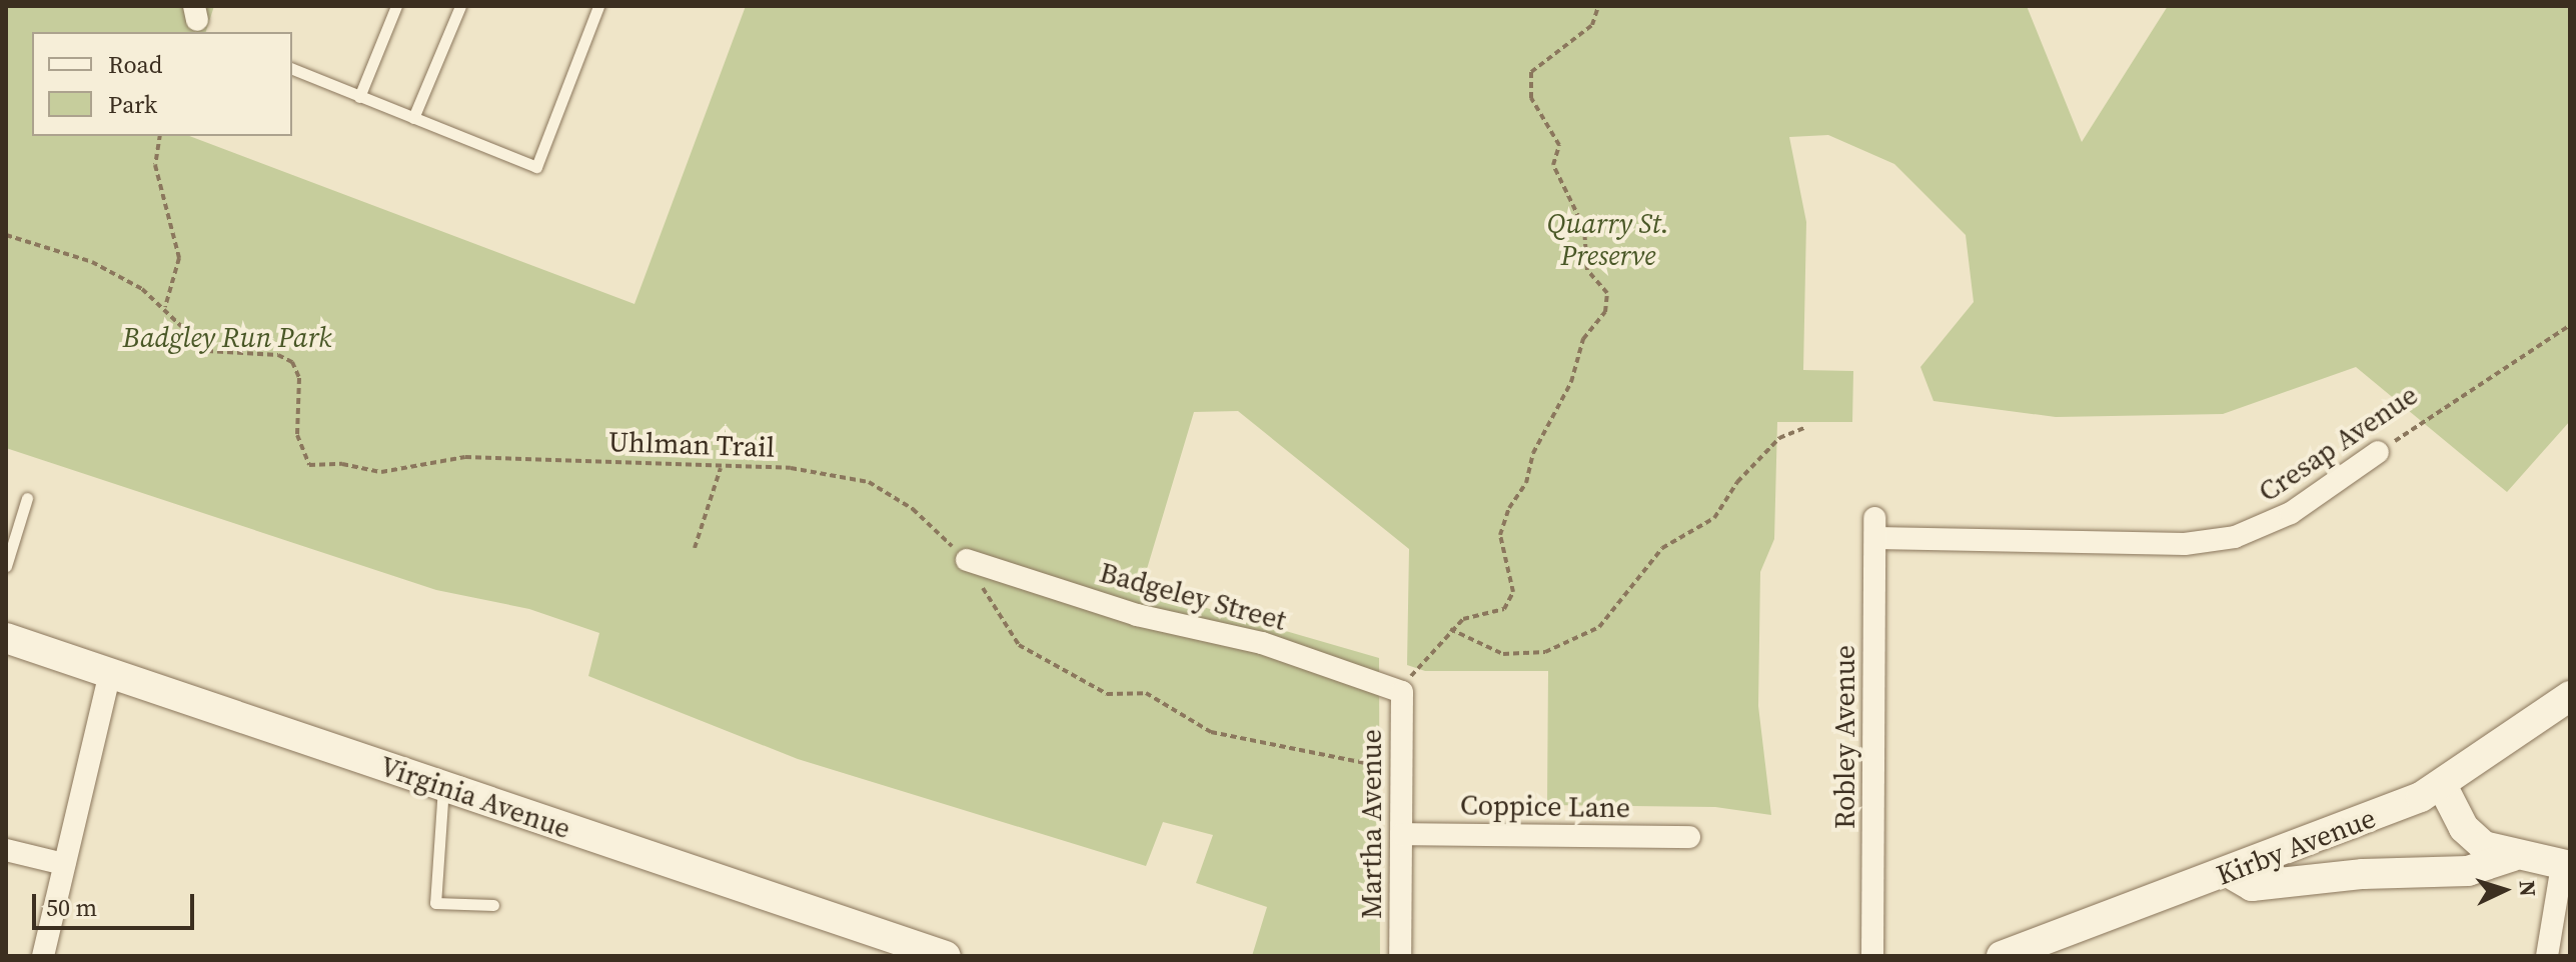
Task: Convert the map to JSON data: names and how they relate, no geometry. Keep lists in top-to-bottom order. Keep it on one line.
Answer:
{"streets":{"street":["Cresap Avenue","Badgeley Street","Robley Avenue","Virginia Avenue","Coppice Lane","Martha Avenue","Kirby Avenue"],"path":["Uhlman Trail"]},"crossings":[["Cresap Avenue","Robley Avenue"],["Uhlman Trail","Badgeley Street"],["Uhlman Trail","Martha Avenue"],["Badgeley Street","Martha Avenue"],["Coppice Lane","Martha Avenue"]],"parks":["Quarry St. Preserve","Badgley Run Park"],"legend":["Road","Park"],"scale_bar":"50 m","north":"right"}
